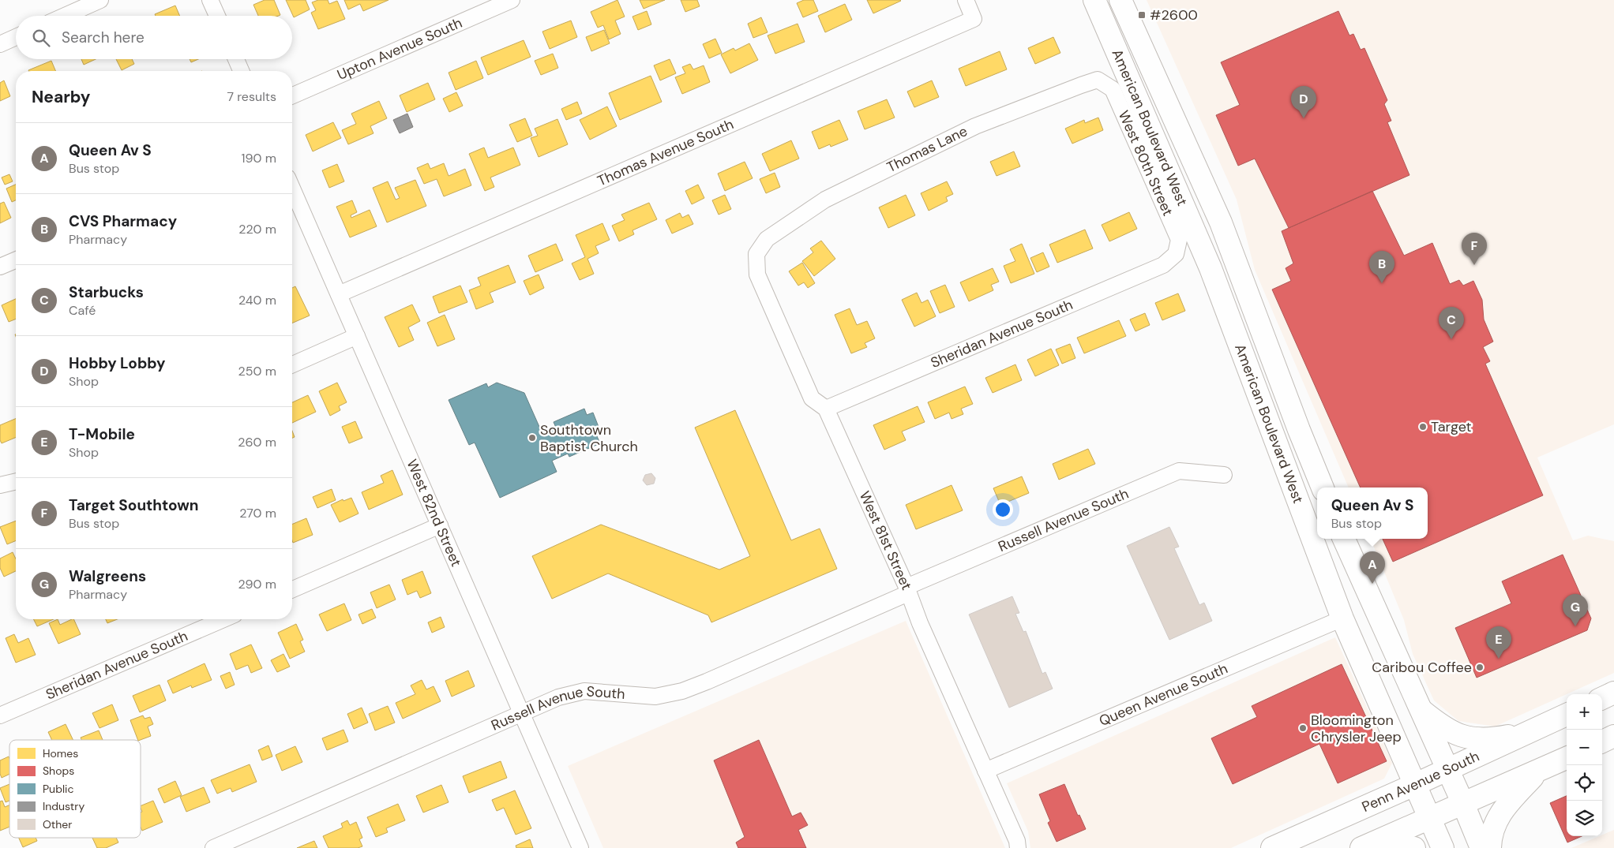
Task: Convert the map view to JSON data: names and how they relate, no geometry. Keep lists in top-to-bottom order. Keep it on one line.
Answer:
{"streets":{"main road":["American Boulevard West","Penn Avenue South"],"street":["Upton Avenue South","Thomas Lane","Thomas Avenue South","West 80th Street","Sheridan Avenue South","West 82nd Street","Russell Avenue South","West 81st Street","Queen Avenue South"]},"crossings":[["American Boulevard West","Queen Avenue South"],["American Boulevard West","Penn Avenue South"],["Thomas Lane","West 80th Street"],["Thomas Lane","West 81st Street"],["Thomas Avenue South","West 82nd Street"],["West 80th Street","Sheridan Avenue South"],["Sheridan Avenue South","West 81st Street"],["West 82nd Street","Russell Avenue South"],["Russell Avenue South","West 81st Street"],["West 81st Street","Queen Avenue South"]],"places":{"transit":["#2600"],"other":["Target","Southtown Baptist Church","Caribou Coffee","Bloomington Chrysler Jeep"]},"legend":["Homes","Shops","Public","Industry","Other"],"page":{"search":"Search here","heading":["Nearby","7 results"],"pins":["D","F","B","C","A","G","E"],"list":[{"mark":"A","name":"Queen Av S","note":"Bus stop","value":"190 m"},{"mark":"B","name":"CVS Pharmacy","note":"Pharmacy","value":"220 m"},{"mark":"C","name":"Starbucks","note":"Café","value":"240 m"},{"mark":"D","name":"Hobby Lobby","note":"Shop","value":"250 m"},{"mark":"E","name":"T-Mobile","note":"Shop","value":"260 m"},{"mark":"F","name":"Target Southtown","note":"Bus stop","value":"270 m"},{"mark":"G","name":"Walgreens","note":"Pharmacy","value":"290 m"}],"popup":["Queen Av S","Bus stop"],"map_buttons":["+","−"]}}
